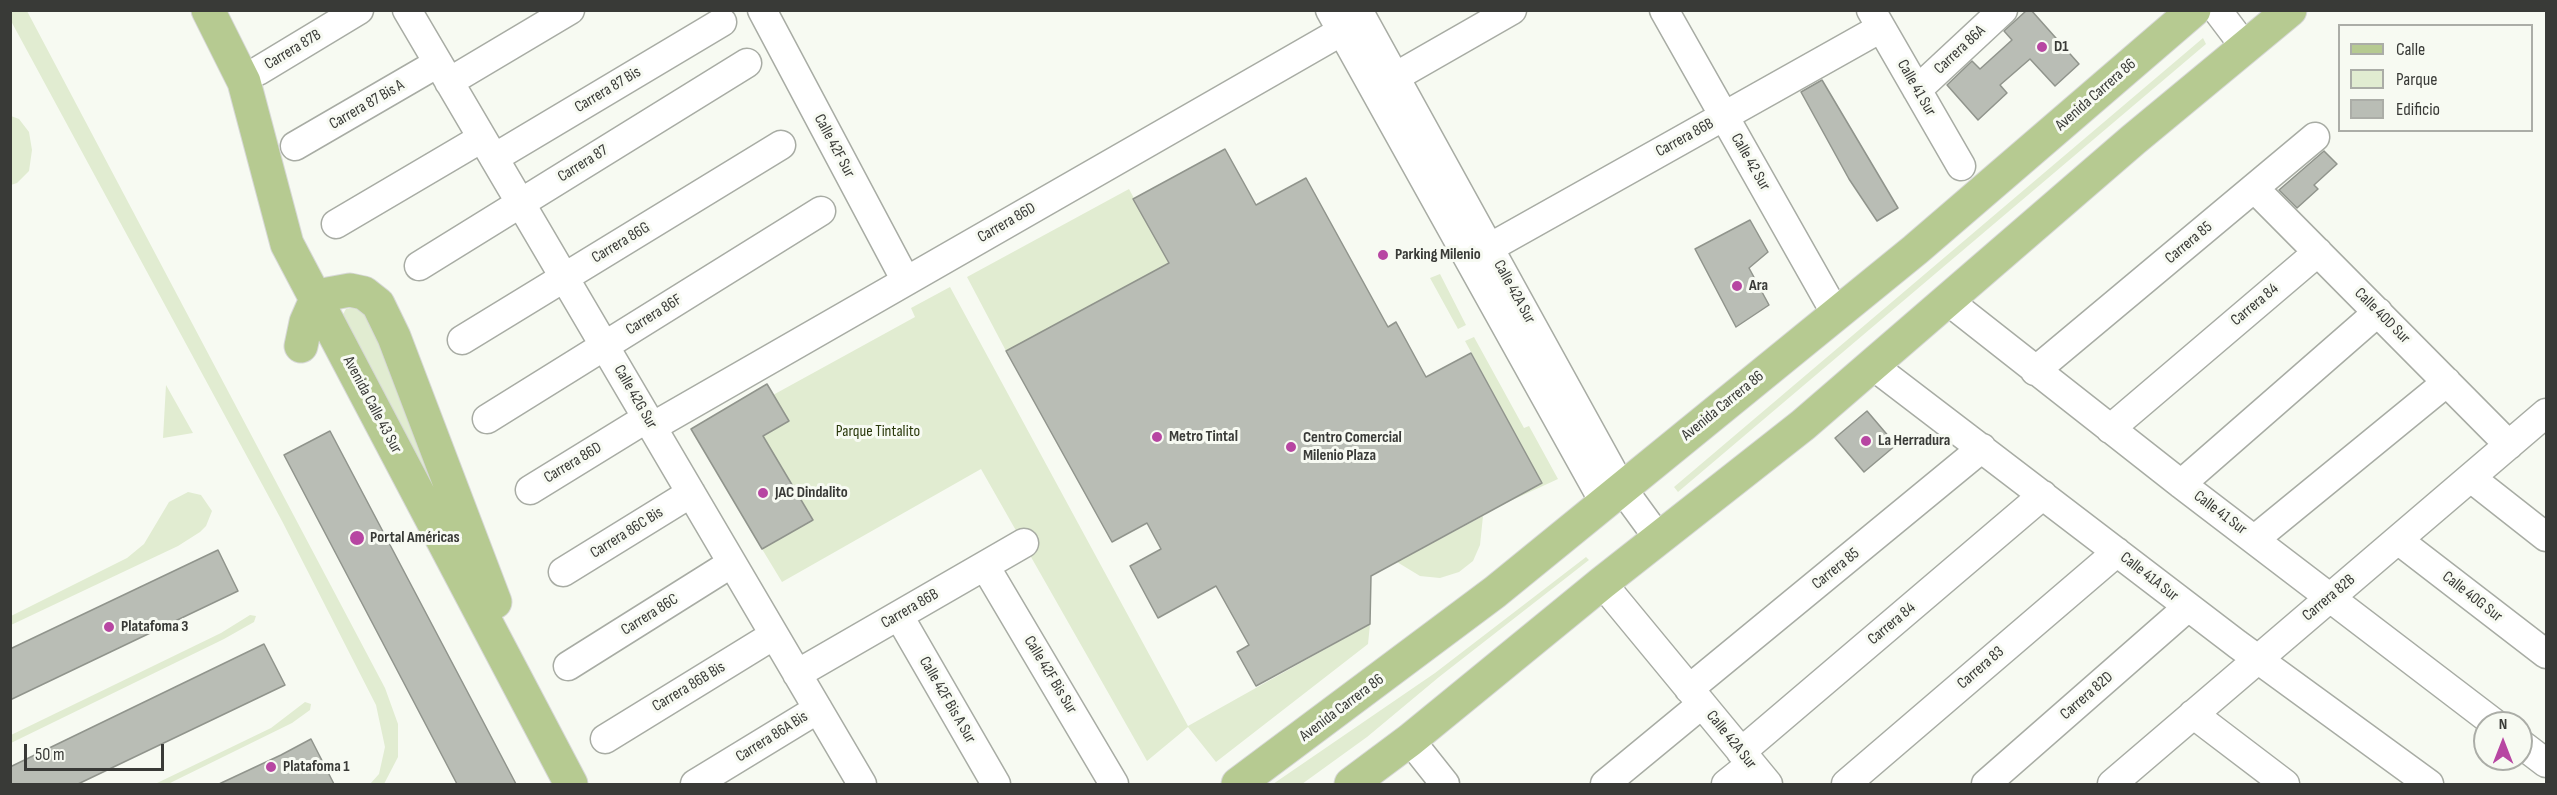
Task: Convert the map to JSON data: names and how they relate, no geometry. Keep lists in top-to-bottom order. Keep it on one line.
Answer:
{"streets":{"main road":["Avenida Carrera 86","Avenida Calle 43 Sur"],"street":["Carrera 87B","Carrera 86A","Calle 41 Sur","Carrera 87 Bis","Carrera 87 Bis A","Carrera 86B","Calle 42F Sur","Calle 42 Sur","Carrera 87","Carrera 86D","Carrera 86G","Carrera 85","Calle 42A Sur","Carrera 84","Carrera 86F","Calle 40D Sur","Calle 42G Sur","Carrera 86C Bis","Calle 41A Sur","Calle 40G Sur","Carrera 82B","Carrera 86C","Carrera 83","Calle 42F Bis Sur","Carrera 86B Bis","Carrera 82D","Calle 42F Bis A Sur","Carrera 86A Bis"]},"crossings":[["Carrera 86A","Calle 41 Sur"],["Calle 41 Sur","Carrera 86B"],["Calle 41 Sur","Carrera 85"],["Calle 41 Sur","Carrera 84"],["Calle 41 Sur","Carrera 82B"],["Carrera 87 Bis","Calle 42G Sur"],["Avenida Carrera 86","Calle 42 Sur"],["Avenida Carrera 86","Calle 42A Sur"],["Carrera 87 Bis A","Calle 42G Sur"],["Carrera 86B","Calle 42 Sur"],["Carrera 86B","Calle 42A Sur"],["Carrera 86B","Calle 42G Sur"],["Carrera 86B","Calle 42F Bis Sur"],["Carrera 86B","Calle 42F Bis A Sur"],["Calle 42F Sur","Carrera 86D"],["Carrera 87","Calle 42G Sur"],["Carrera 86D","Calle 42A Sur"],["Carrera 86D","Calle 42G Sur"],["Carrera 86G","Calle 42G Sur"],["Carrera 85","Calle 42A Sur"],["Carrera 85","Calle 40D Sur"],["Carrera 85","Calle 41A Sur"],["Calle 42A Sur","Carrera 84"],["Carrera 84","Calle 40D Sur"],["Carrera 84","Calle 41A Sur"],["Carrera 86F","Calle 42G Sur"],["Calle 40D Sur","Carrera 82B"],["Calle 42G Sur","Carrera 86C Bis"],["Calle 42G Sur","Carrera 86C"],["Calle 42G Sur","Carrera 86B Bis"],["Calle 42G Sur","Carrera 86A Bis"],["Calle 41A Sur","Carrera 82B"],["Calle 41A Sur","Carrera 83"],["Calle 41A Sur","Carrera 82D"],["Calle 40G Sur","Carrera 82B"]],"parks":["Parque Tintalito"],"places":["D1","Parking Milenio","Ara","Metro Tintal","La Herradura","Centro Comercial Milenio Plaza","JAC Dindalito","Portal Américas","Platafoma 3","Platafoma 1"],"legend":["Calle","Parque","Edificio"],"scale_bar":"50 m","north":"top"}
